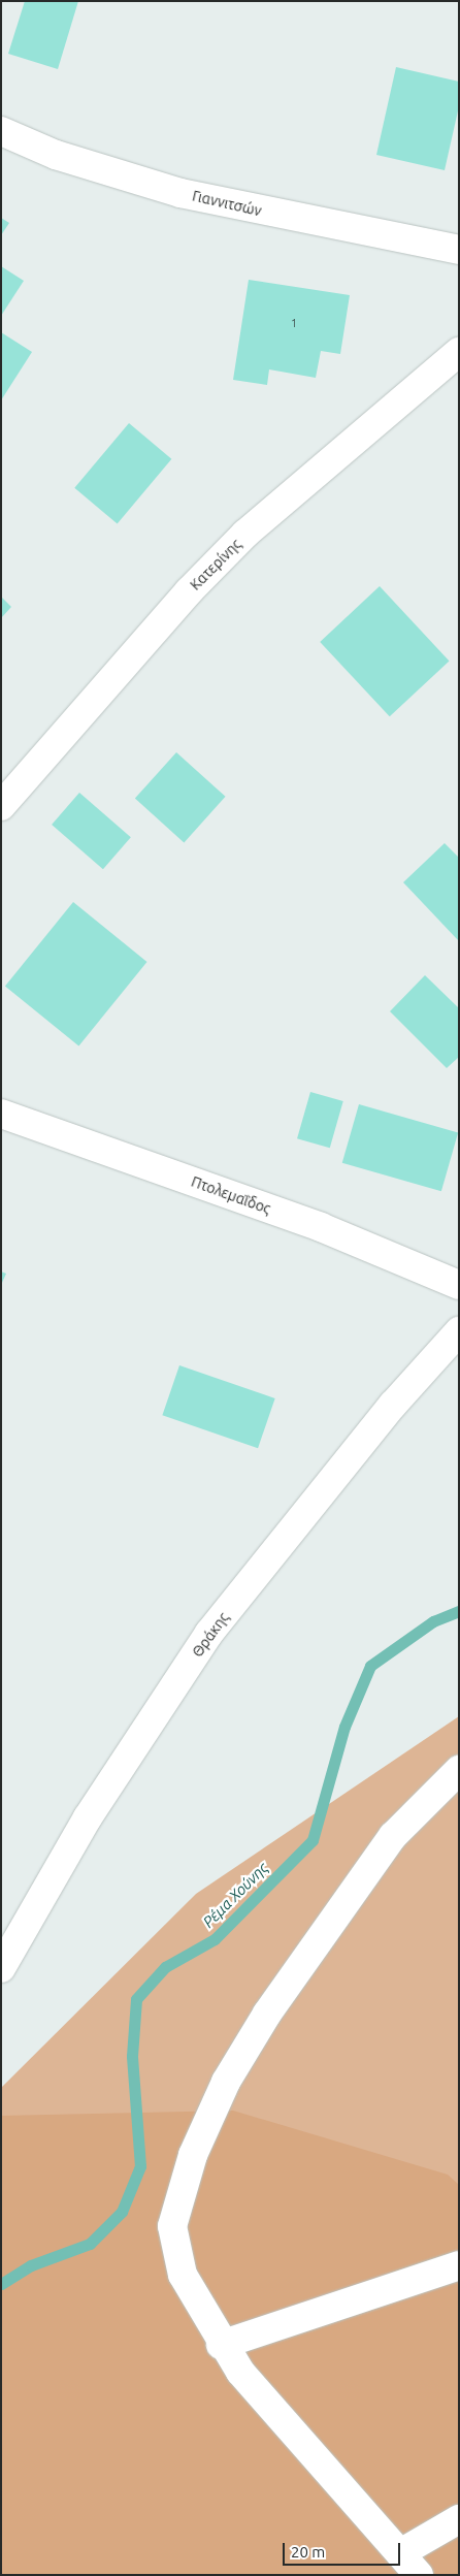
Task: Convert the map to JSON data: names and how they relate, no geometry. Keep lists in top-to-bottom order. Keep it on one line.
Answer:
{"streets":{"street":["Γιαννιτσών","Κατερίνης","Πτολεμαΐδος","Θράκης"]},"water":["Ρέμα Χούνης"],"house_numbers":["1"],"scale_bar":"20 m"}
